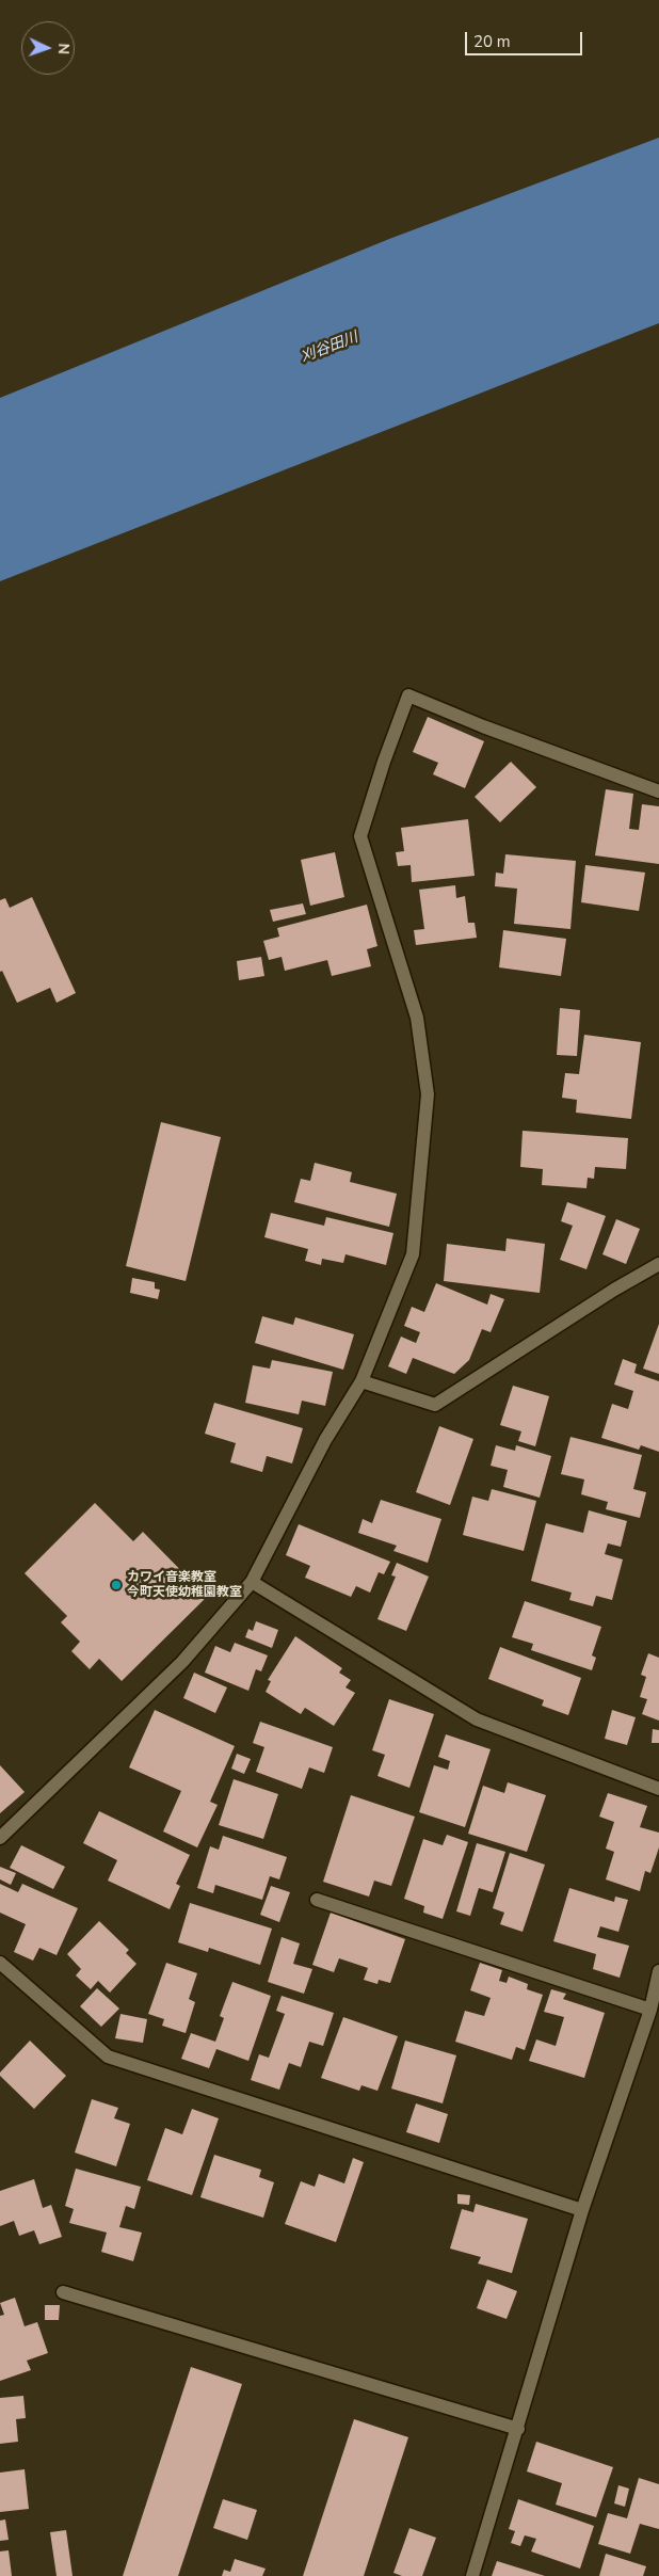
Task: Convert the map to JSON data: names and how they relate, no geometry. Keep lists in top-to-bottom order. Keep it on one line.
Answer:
{"water":["刈谷田川"],"places":["カワイ音楽教室 今町天使幼稚園教室"],"scale_bar":"20 m","north":"right"}
